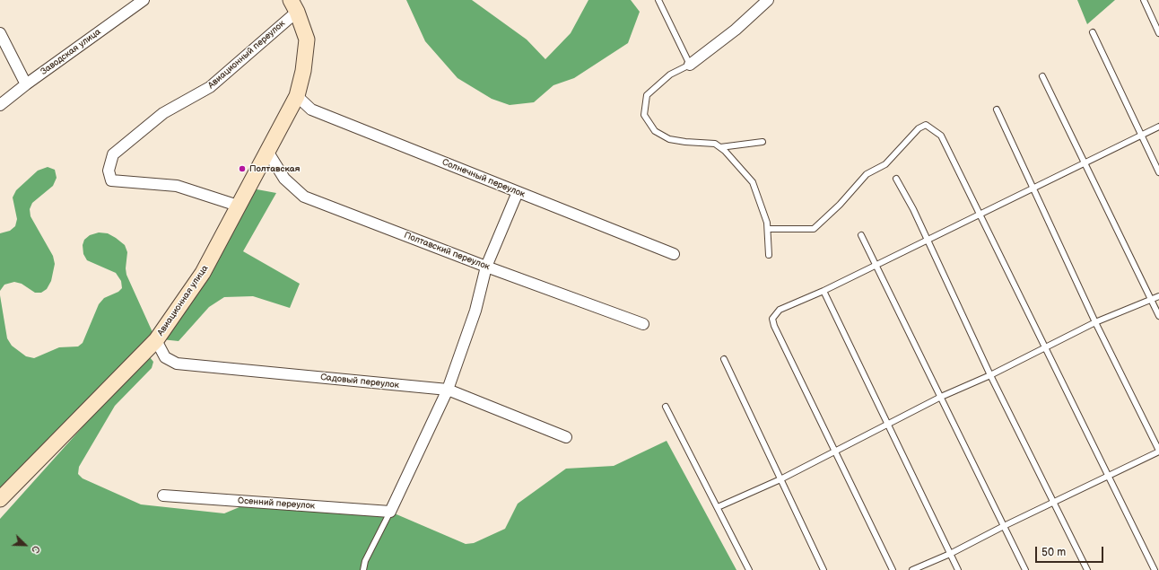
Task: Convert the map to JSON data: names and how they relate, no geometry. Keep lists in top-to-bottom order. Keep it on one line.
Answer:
{"streets":{"street":["Заводская улица","Авиационный переулок","Солнечный переулок","Полтавский переулок","Авиационная улица","Садовый переулок","Осенний переулок"]},"crossings":[["Авиационный переулок","Авиационная улица"],["Солнечный переулок","Авиационная улица"],["Полтавский переулок","Авиационная улица"],["Авиационная улица","Садовый переулок"]],"places":["Полтавская"],"scale_bar":"50 m","north":"bottom right"}
